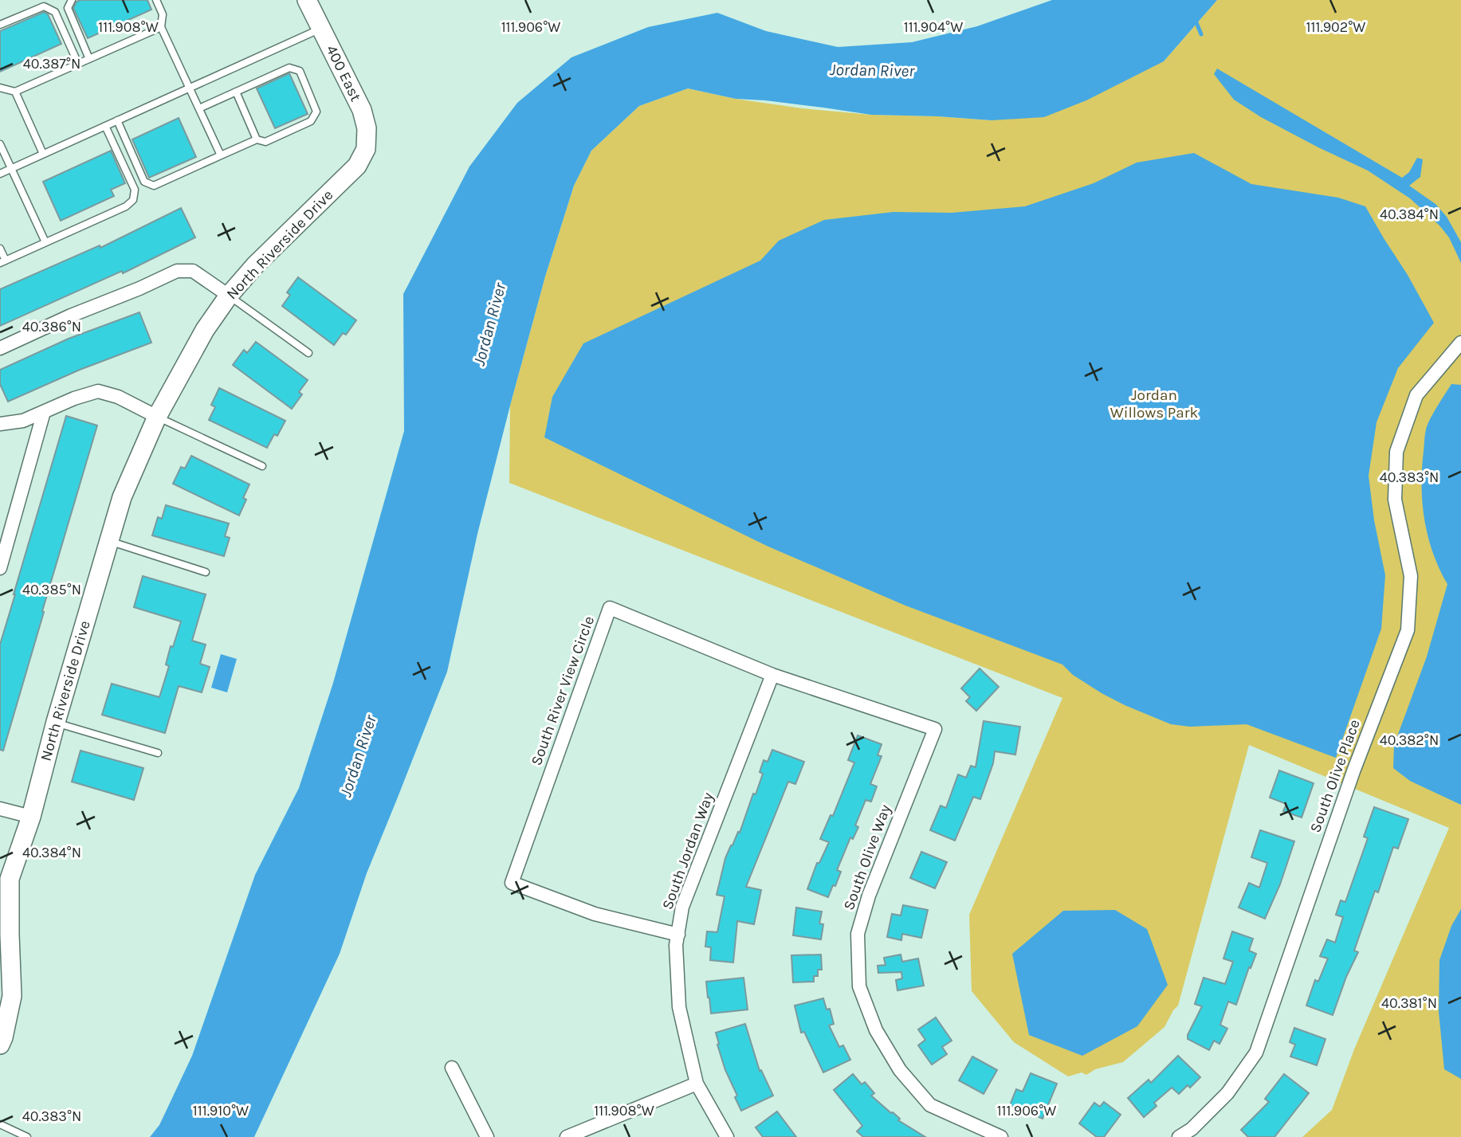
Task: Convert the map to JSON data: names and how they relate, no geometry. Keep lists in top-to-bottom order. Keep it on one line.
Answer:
{"streets":{"street":["400 East","North Riverside Drive","South River View Circle","South Olive Place","South Jordan Way","South Olive Way"]},"crossings":[["400 East","North Riverside Drive"],["South River View Circle","South Jordan Way"],["South River View Circle","South Olive Way"]],"water":["Jordan River"],"parks":["Jordan Willows Park"],"coordinates":["111.902°W","111.908°W","111.906°W","111.904°W","40.387°N","40.384°N","40.386°N","40.383°N","40.385°N","40.382°N","40.381°N","111.910°W"]}
